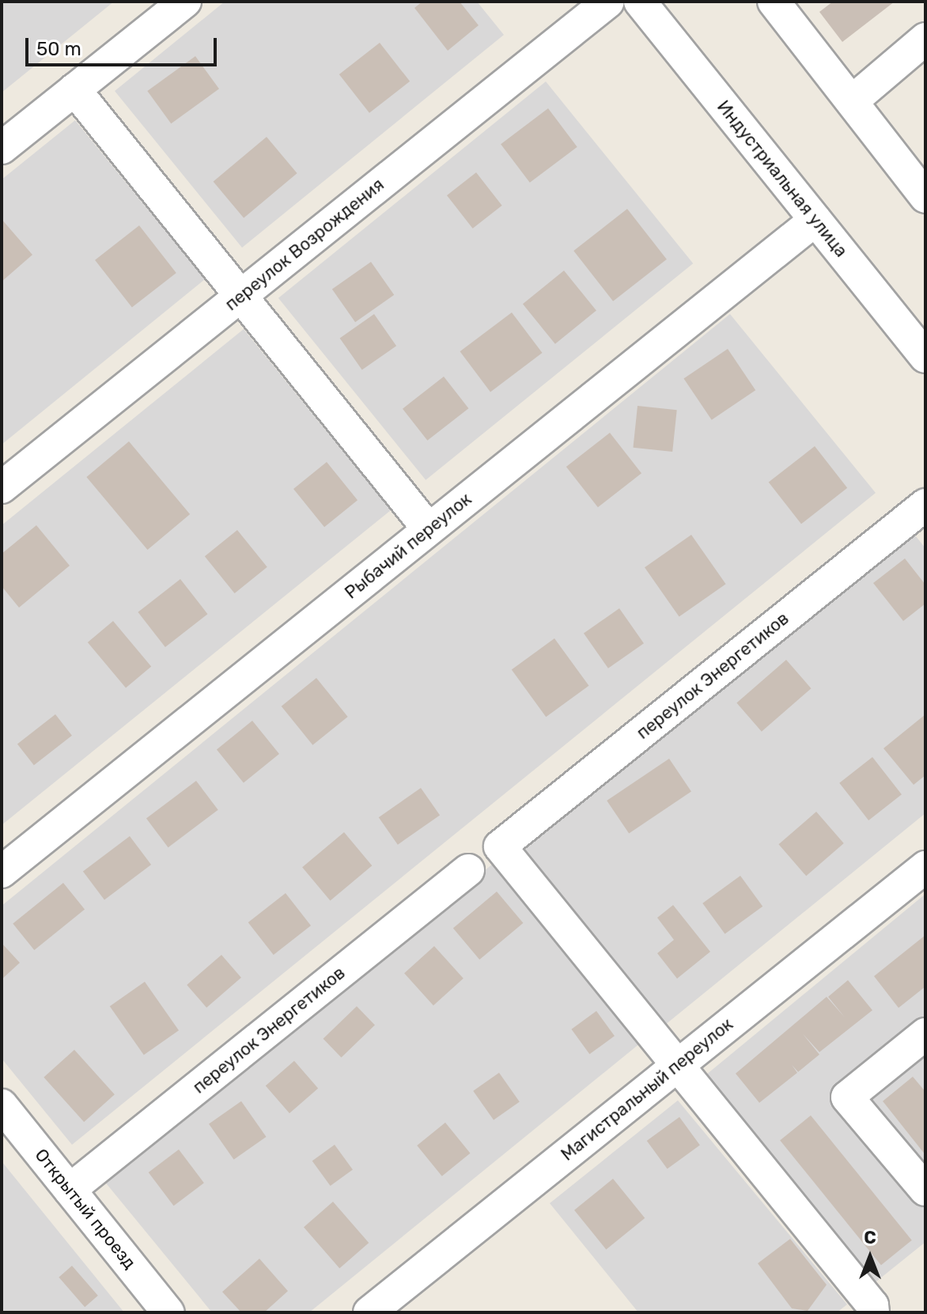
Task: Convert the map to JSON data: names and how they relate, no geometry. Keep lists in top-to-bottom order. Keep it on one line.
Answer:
{"streets":{"street":["Индустриальная улица","переулок Возрождения","Рыбачий переулок","переулок Энергетиков","Магистральный переулок","Открытый проезд"]},"crossings":[["Индустриальная улица","Рыбачий переулок"],["переулок Энергетиков","Магистральный переулок"],["переулок Энергетиков","Открытый проезд"]],"scale_bar":"50 m","north":"top"}
